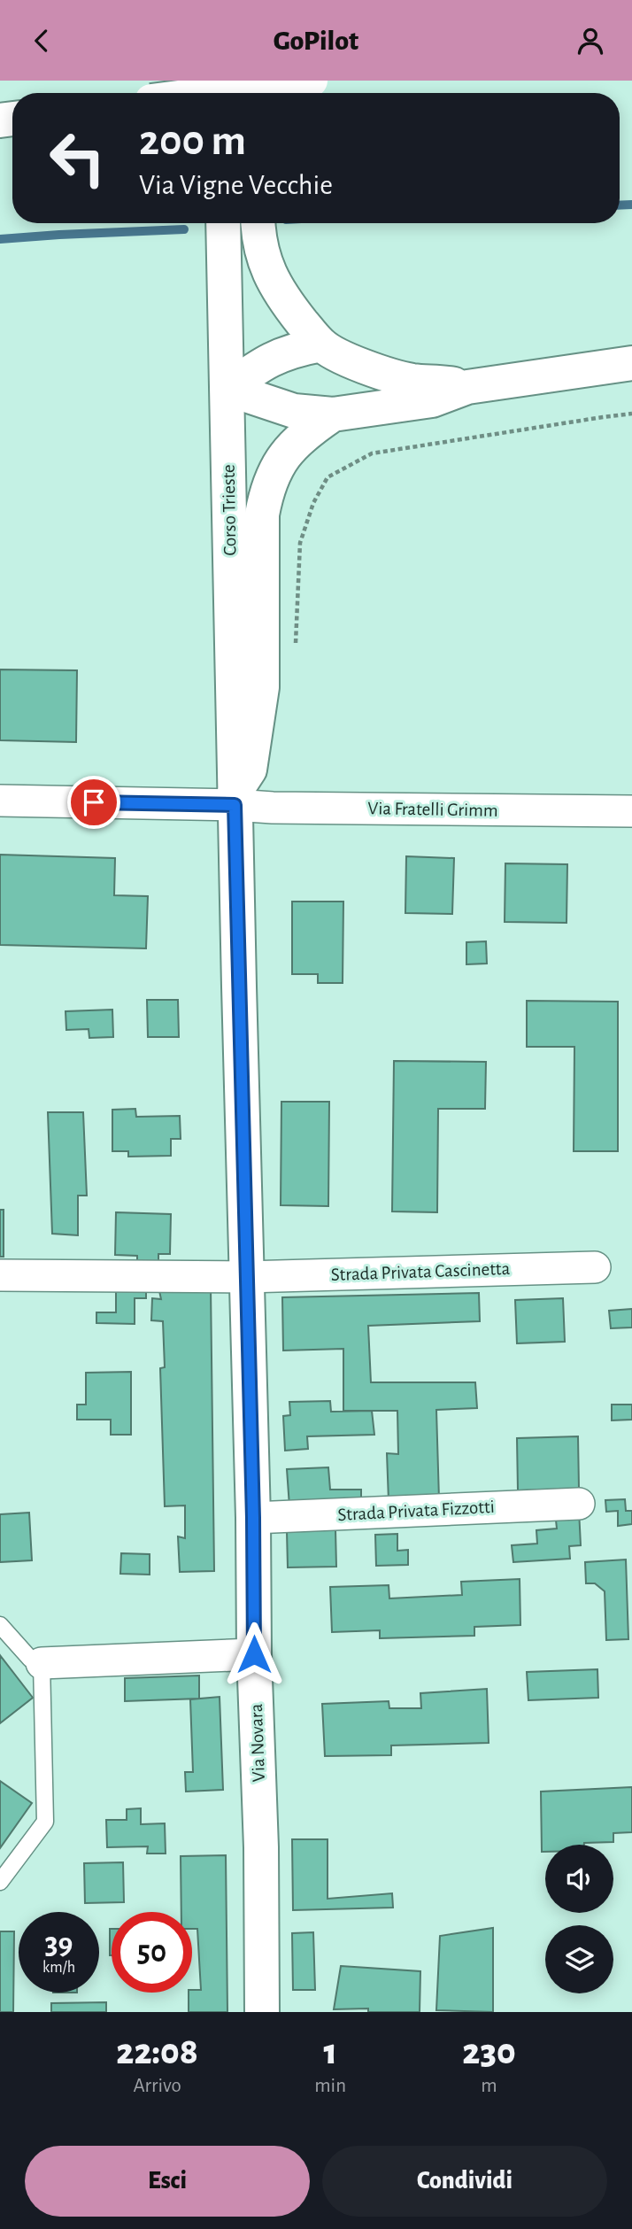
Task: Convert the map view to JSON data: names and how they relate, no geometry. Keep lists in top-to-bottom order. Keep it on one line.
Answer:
{"streets":{"main road":["Corso Trieste","Via Novara"],"street":["Via Fratelli Grimm","Strada Privata Cascinetta","Strada Privata Fizzotti"]},"crossings":[["Corso Trieste","Via Fratelli Grimm"],["Corso Trieste","Via Novara"],["Via Fratelli Grimm","Via Novara"],["Strada Privata Cascinetta","Via Novara"],["Strada Privata Fizzotti","Via Novara"]],"page":{"header":"GoPilot","turn":["200 m","Via Vigne Vecchie"],"speed":"39 km/h","limit":"50","eta":["22:08","Arrivo","1","min","230","m"],"buttons":["Esci","Condividi"]}}
